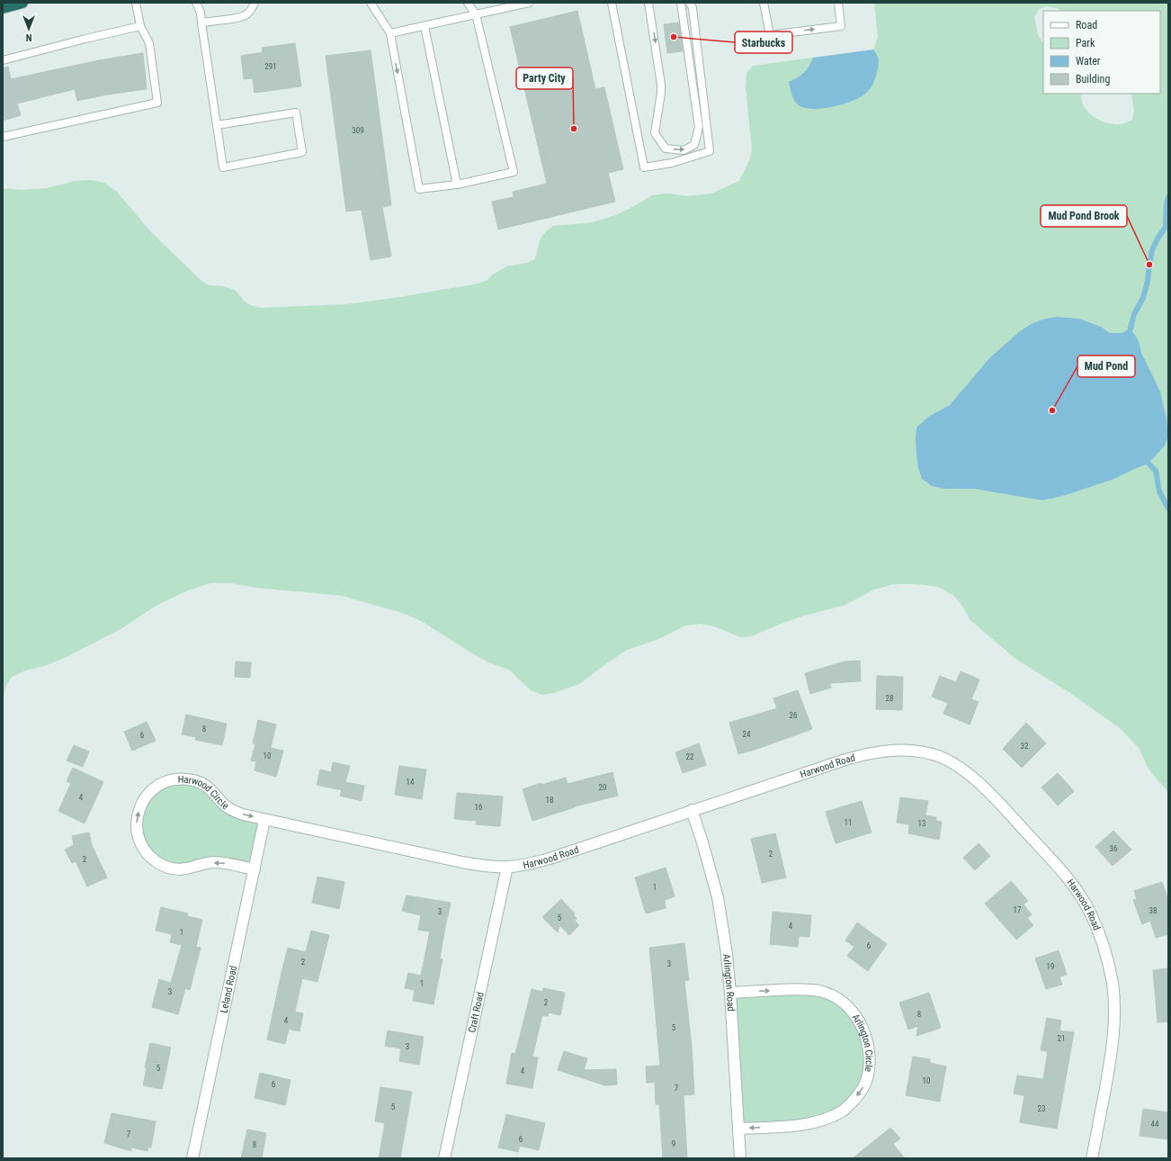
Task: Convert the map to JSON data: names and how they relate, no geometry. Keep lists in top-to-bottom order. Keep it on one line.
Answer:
{"streets":{"street":["Harwood Road","Harwood Circle","Arlington Road","Leland Road","Craft Road","Arlington Circle"]},"crossings":[["Harwood Road","Harwood Circle"],["Harwood Road","Arlington Road"],["Harwood Road","Leland Road"],["Harwood Road","Craft Road"],["Harwood Circle","Leland Road"],["Arlington Road","Arlington Circle"]],"places":["Starbucks","Party City","Mud Pond Brook","Mud Pond"],"house_numbers":["291","309","28","26","8","24","6","32","10","22","14","20","4","18","16","11","13","36","2","2","1","17","38","3","5","4","1","6","2","3","19","1","3","2","8","4","5","21","3","5","4","10","6","7","5","23","44","7","6","9","8"],"legend":["Road","Park","Water","Building"],"north":"bottom"}
